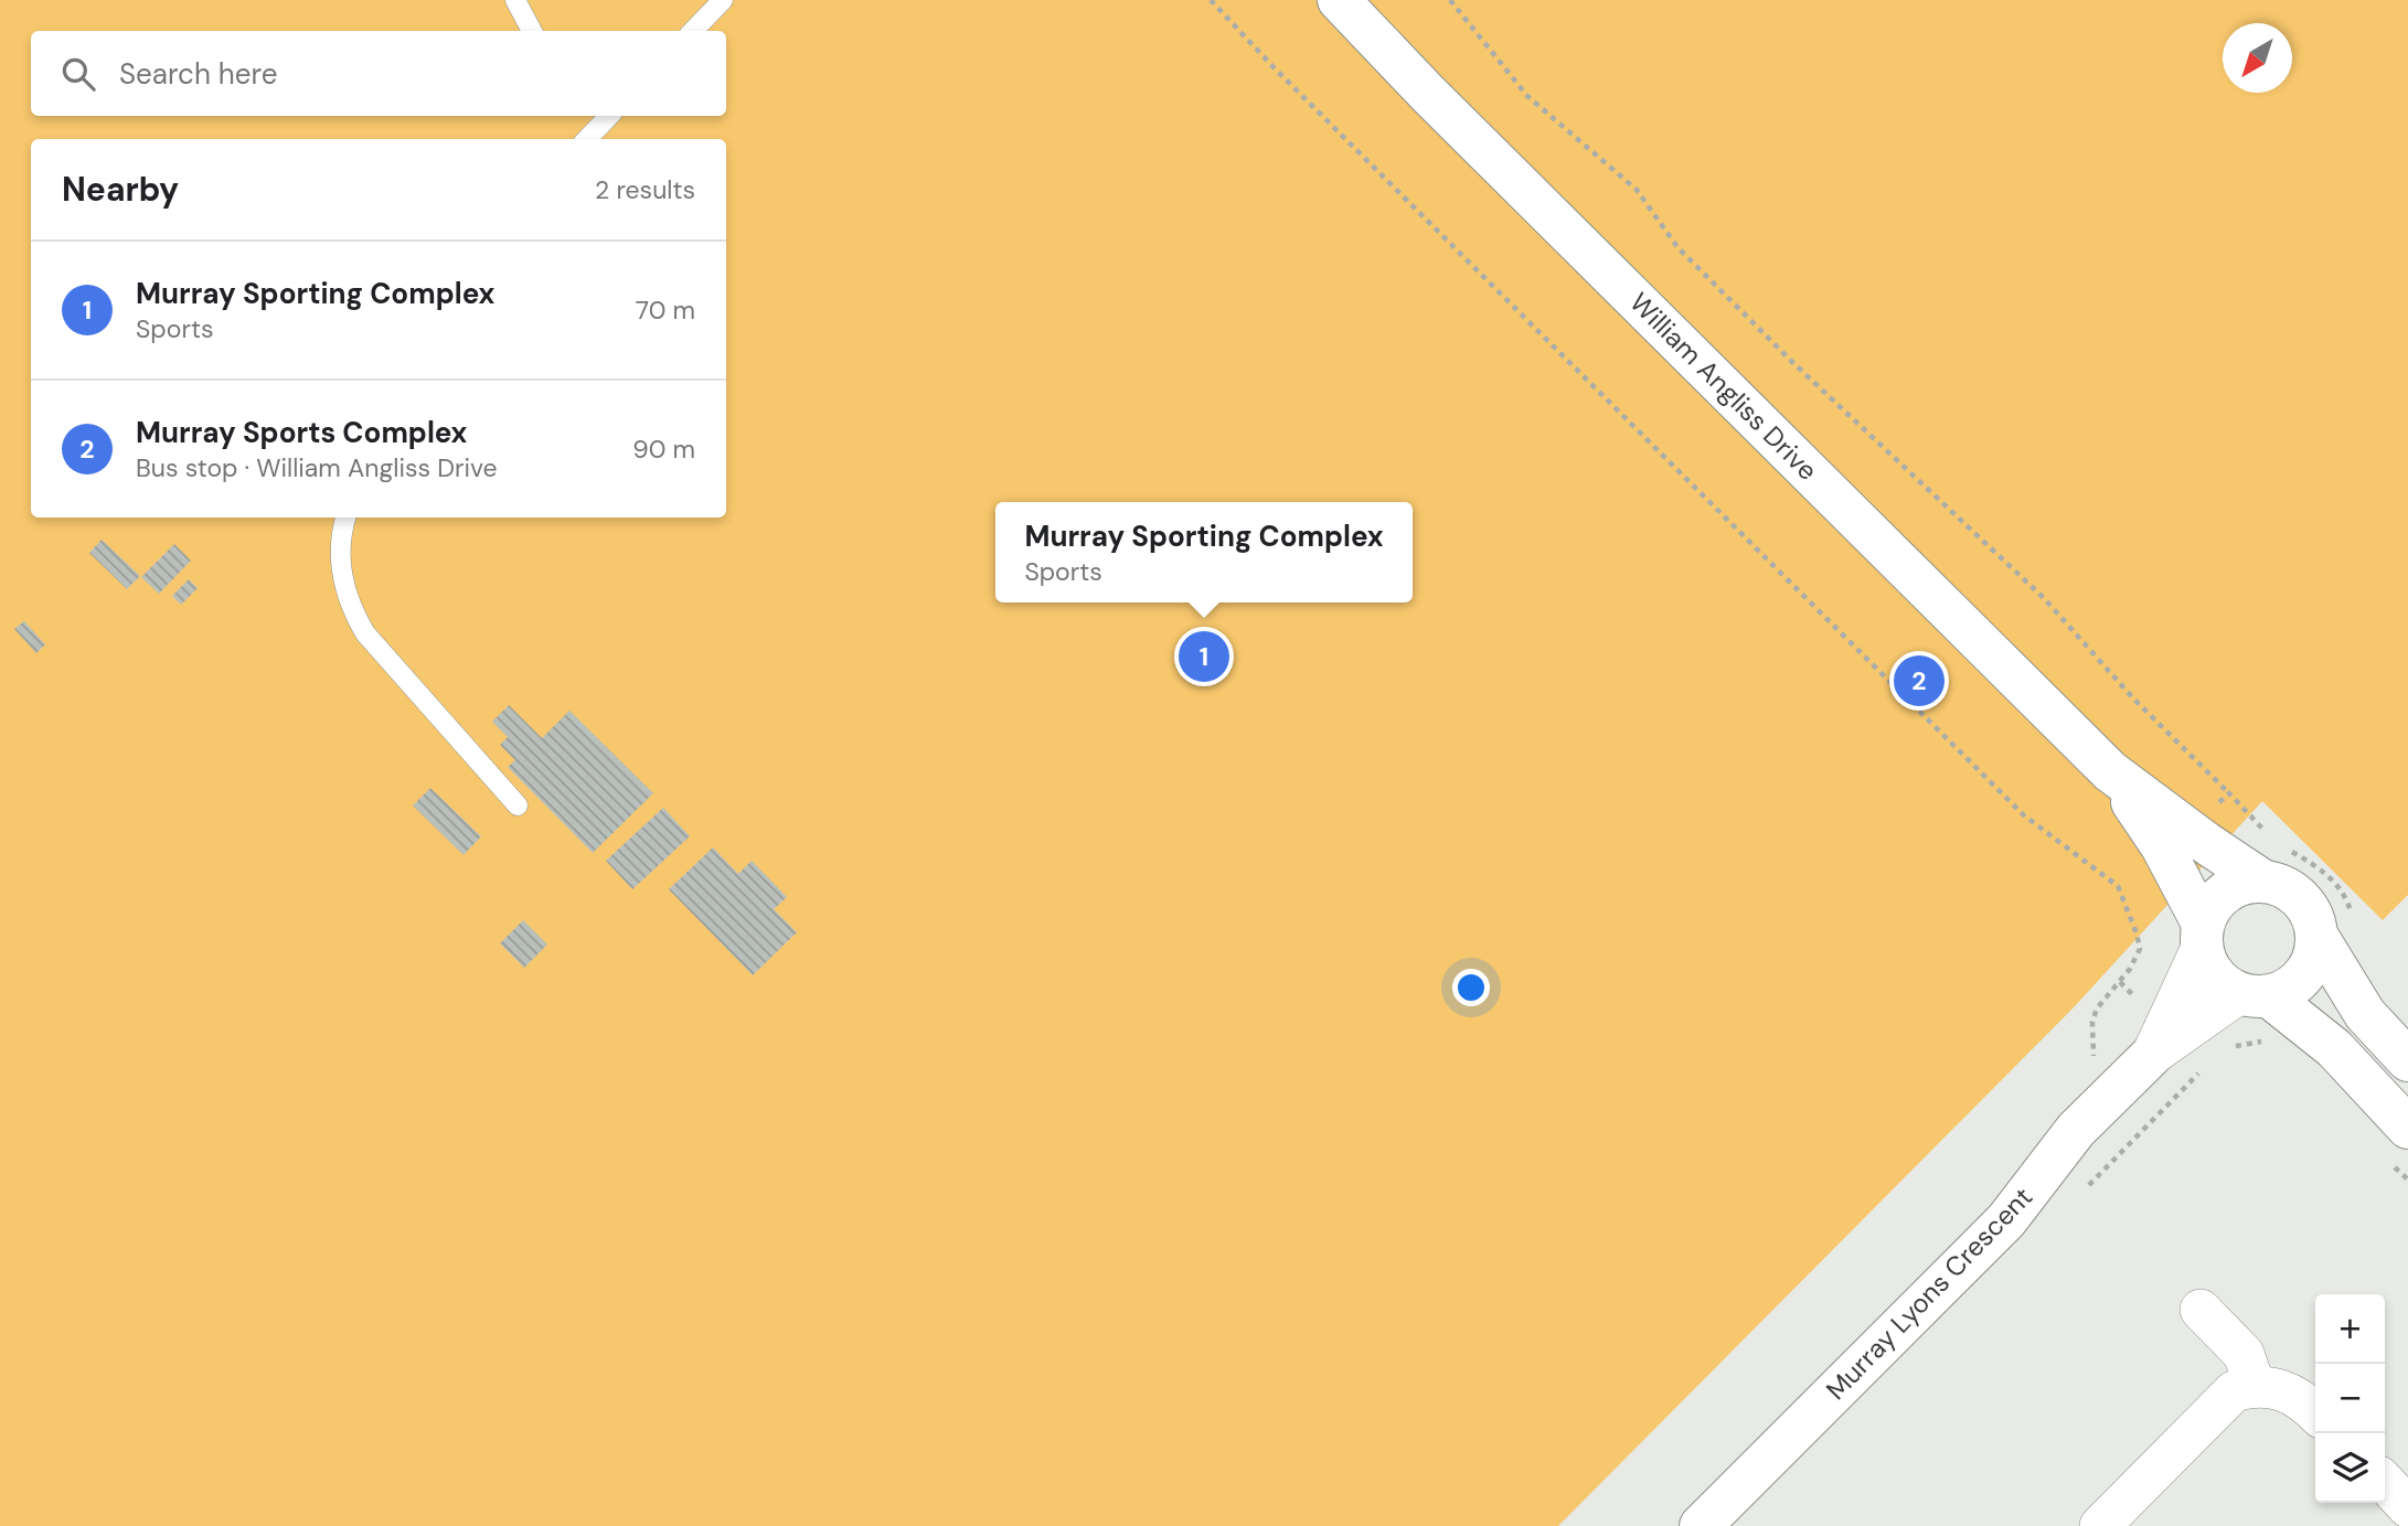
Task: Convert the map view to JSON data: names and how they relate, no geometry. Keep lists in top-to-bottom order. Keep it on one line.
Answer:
{"streets":{"street":["William Angliss Drive","Murray Lyons Crescent"]},"crossings":[["William Angliss Drive","Murray Lyons Crescent"]],"north":"bottom left","page":{"search":"Search here","heading":["Nearby","2 results"],"list":[{"mark":"1","name":"Murray Sporting Complex","note":"Sports","value":"70 m"},{"mark":"2","name":"Murray Sports Complex","note":"Bus stop · William Angliss Drive","value":"90 m"}],"popup":["Murray Sporting Complex","Sports"],"pins":["1","2"],"map_buttons":["+","−"]}}
